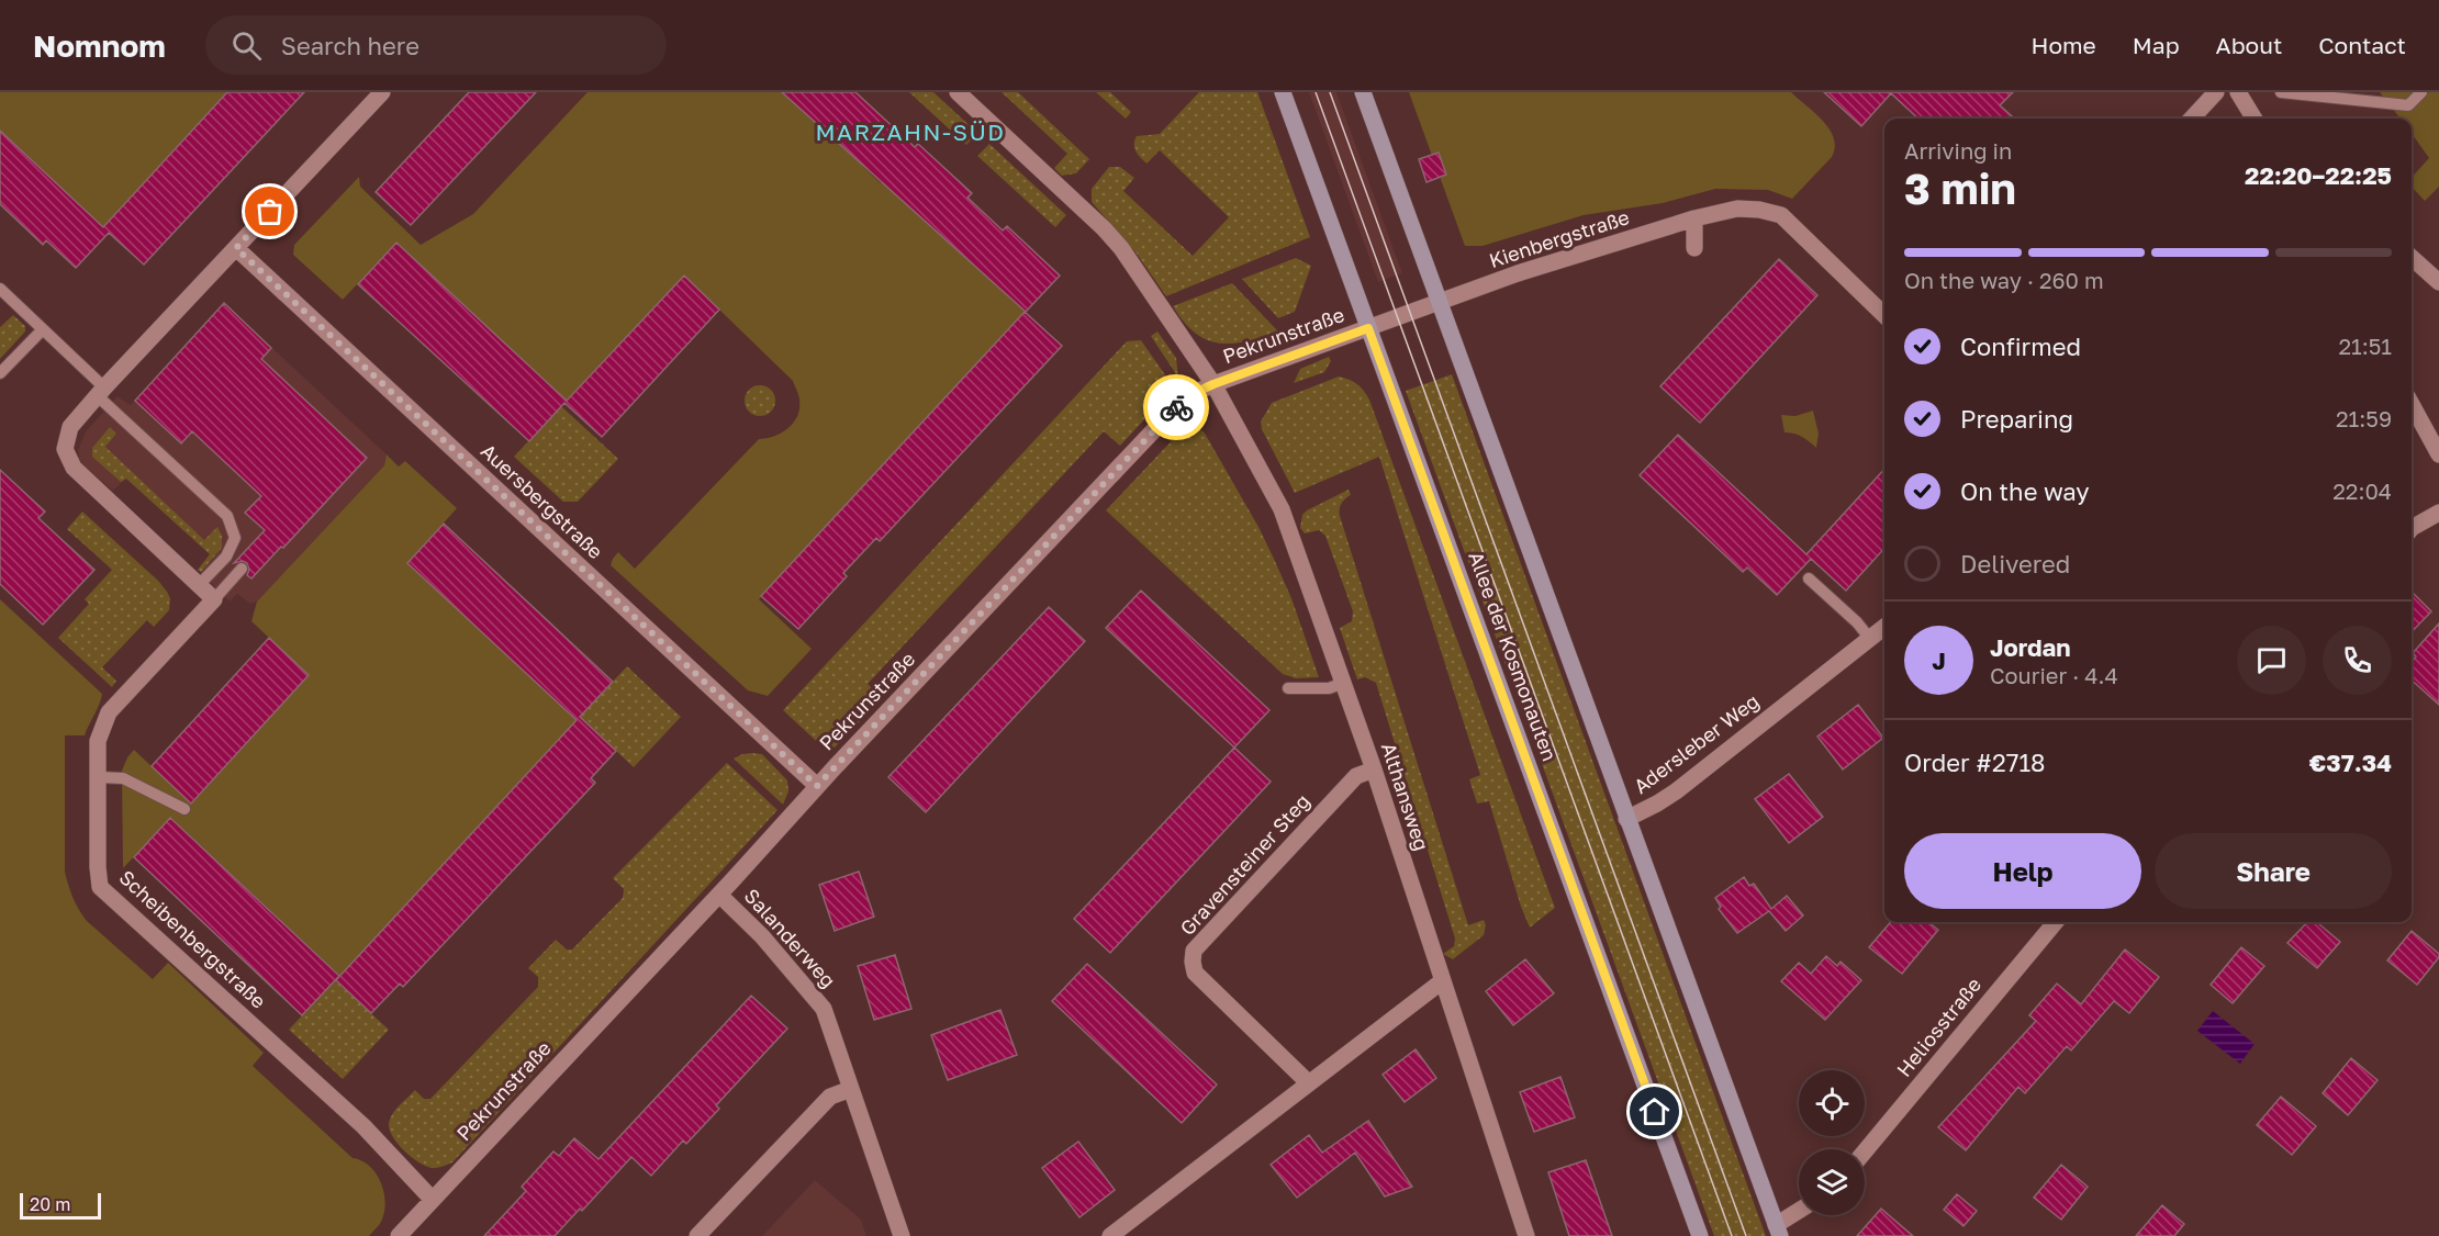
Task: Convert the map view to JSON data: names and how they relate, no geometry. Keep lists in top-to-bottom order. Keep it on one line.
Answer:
{"streets":{"main road":["Allee der Kosmonauten"],"street":["Kienbergstraße","Pekrunstraße","Auersbergstraße","Adersleber Weg","Althansweg","Gravensteiner Steg","Salanderweg","Scheibenbergstraße","Heliosstraße"]},"crossings":[["Kienbergstraße","Pekrunstraße"],["Pekrunstraße","Auersbergstraße"],["Pekrunstraße","Allee der Kosmonauten"],["Pekrunstraße","Althansweg"],["Pekrunstraße","Salanderweg"],["Pekrunstraße","Scheibenbergstraße"],["Althansweg","Gravensteiner Steg"]],"districts":["MARZAHN-SÜD"],"scale_bar":"20 m","page":{"header":"Nomnom","search":"Search here","nav":["Home","Map","About","Contact"],"heading":["3 min","Arriving in","22:20–22:25"],"panel":["Jordan","Courier · 4.4","Order #2718","€37.34"],"bar":"On the way · 260 m","list":[["Confirmed","21:51"],["Preparing","21:59"],["On the way","22:04"],"Delivered"],"round":"J","buttons":["Help","Share"],"scale":"20 m"}}
